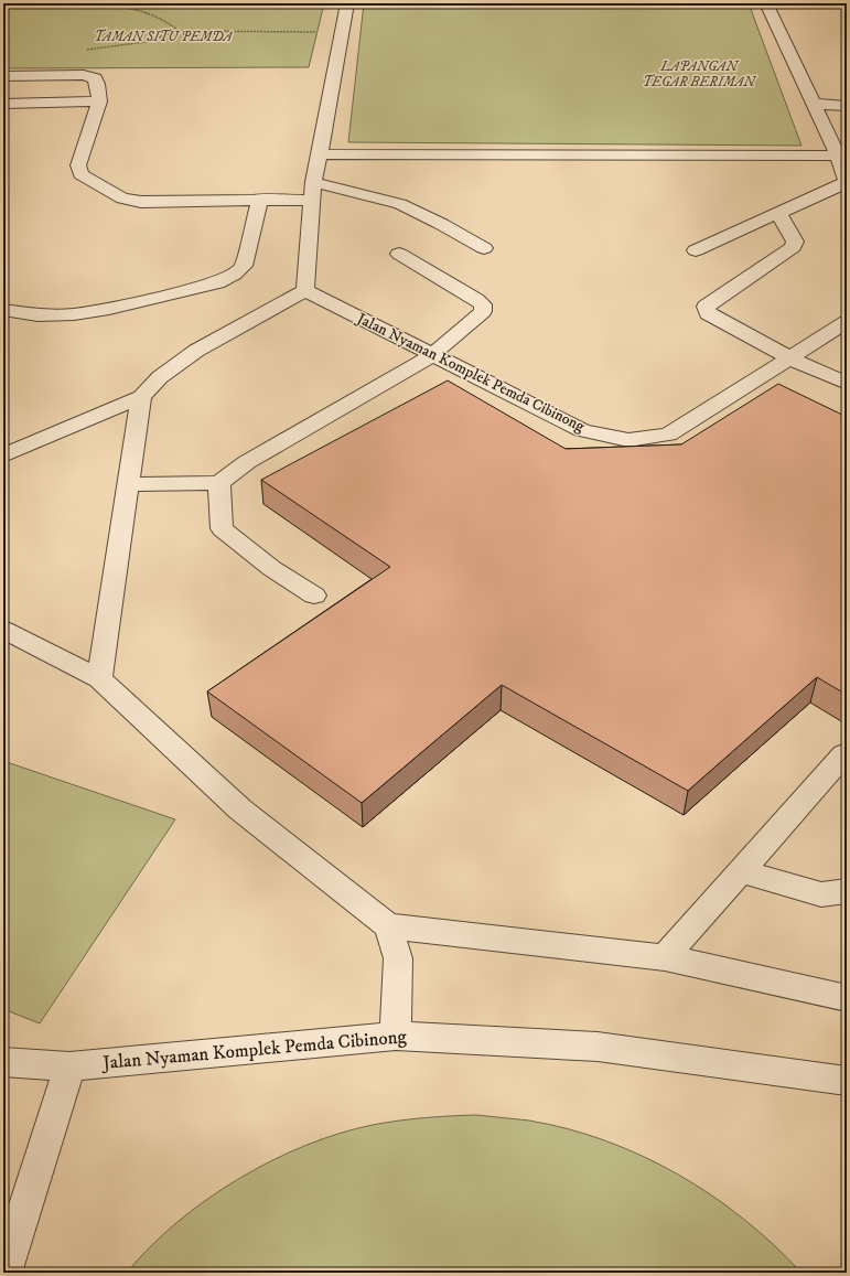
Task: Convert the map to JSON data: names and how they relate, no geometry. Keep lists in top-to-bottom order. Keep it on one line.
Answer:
{"streets":{"lane":["Jalan Nyaman Komplek Pemda Cibinong"]},"parks":["TAMAN SITU PEMDA","LAPANGAN TEGAR BERIMAN"]}
